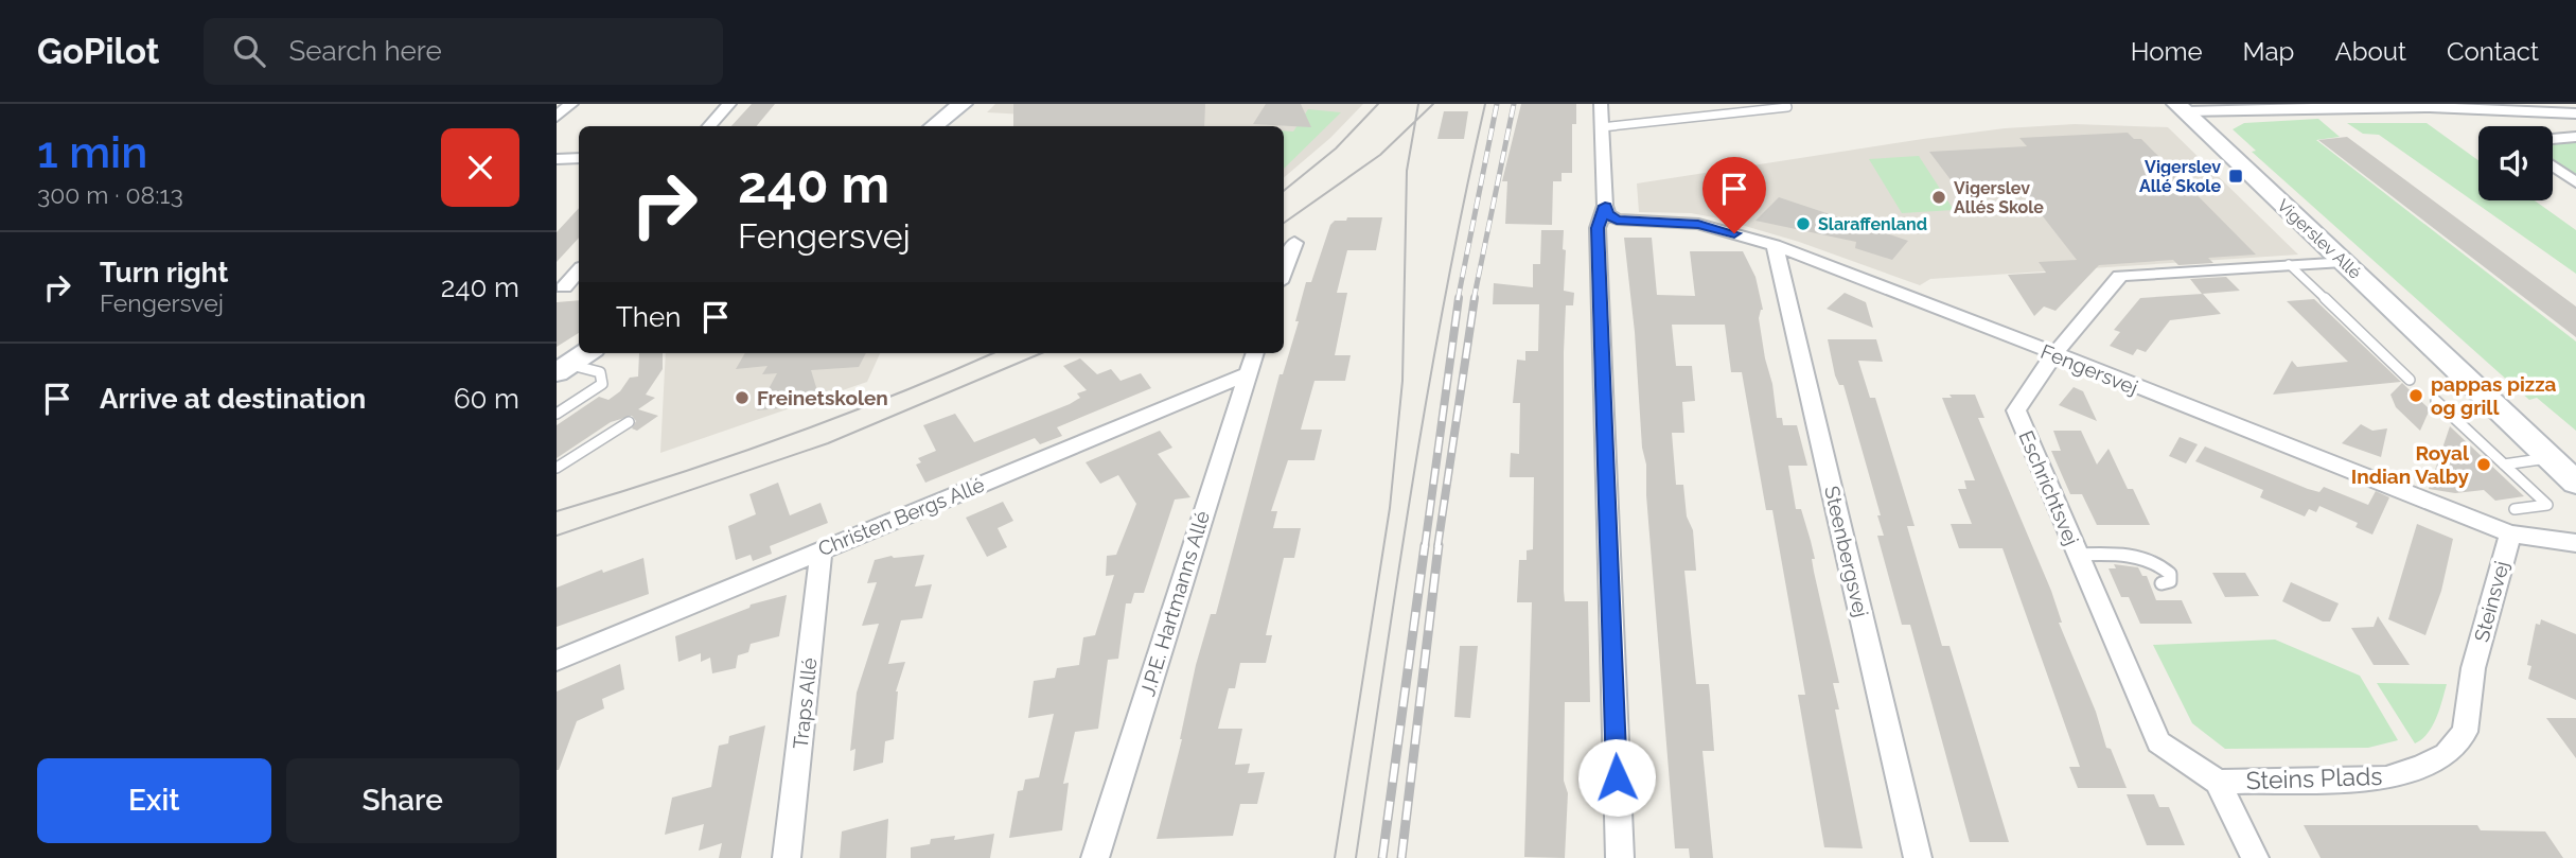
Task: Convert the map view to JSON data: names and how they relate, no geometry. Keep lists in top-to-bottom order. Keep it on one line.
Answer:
{"streets":{"street":["Vigerslev Allé","Fengersvej","Eschrichtsvej","Christen Bergs Allé","Steenbergsvej","Steinsvej","J.P.E. Hartmanns Allé","Traps Allé","Steins Plads"]},"crossings":[["Vigerslev Allé","Eschrichtsvej"],["Fengersvej","Eschrichtsvej"],["Fengersvej","Steenbergsvej"],["Fengersvej","Steinsvej"],["Eschrichtsvej","Steins Plads"],["Christen Bergs Allé","J.P.E. Hartmanns Allé"],["Christen Bergs Allé","Traps Allé"],["Steinsvej","Steins Plads"]],"places":{"transit":["Vigerslev Allé Skole"],"other":["Vigerslev Allés Skole","Slaraffenland","pappas pizza og grill","Freinetskolen","Royal Indian Valby"]},"page":{"header":"GoPilot","search":"Search here","nav":["Home","Map","About","Contact"],"heading":["1 min","300 m · 08:13"],"turn":["240 m","Fengersvej"],"list":[{"name":"Turn right","note":"Fengersvej","value":"240 m"},{"name":"Arrive at destination","value":"60 m"}],"then":"Then","buttons":["Exit","Share"]}}
